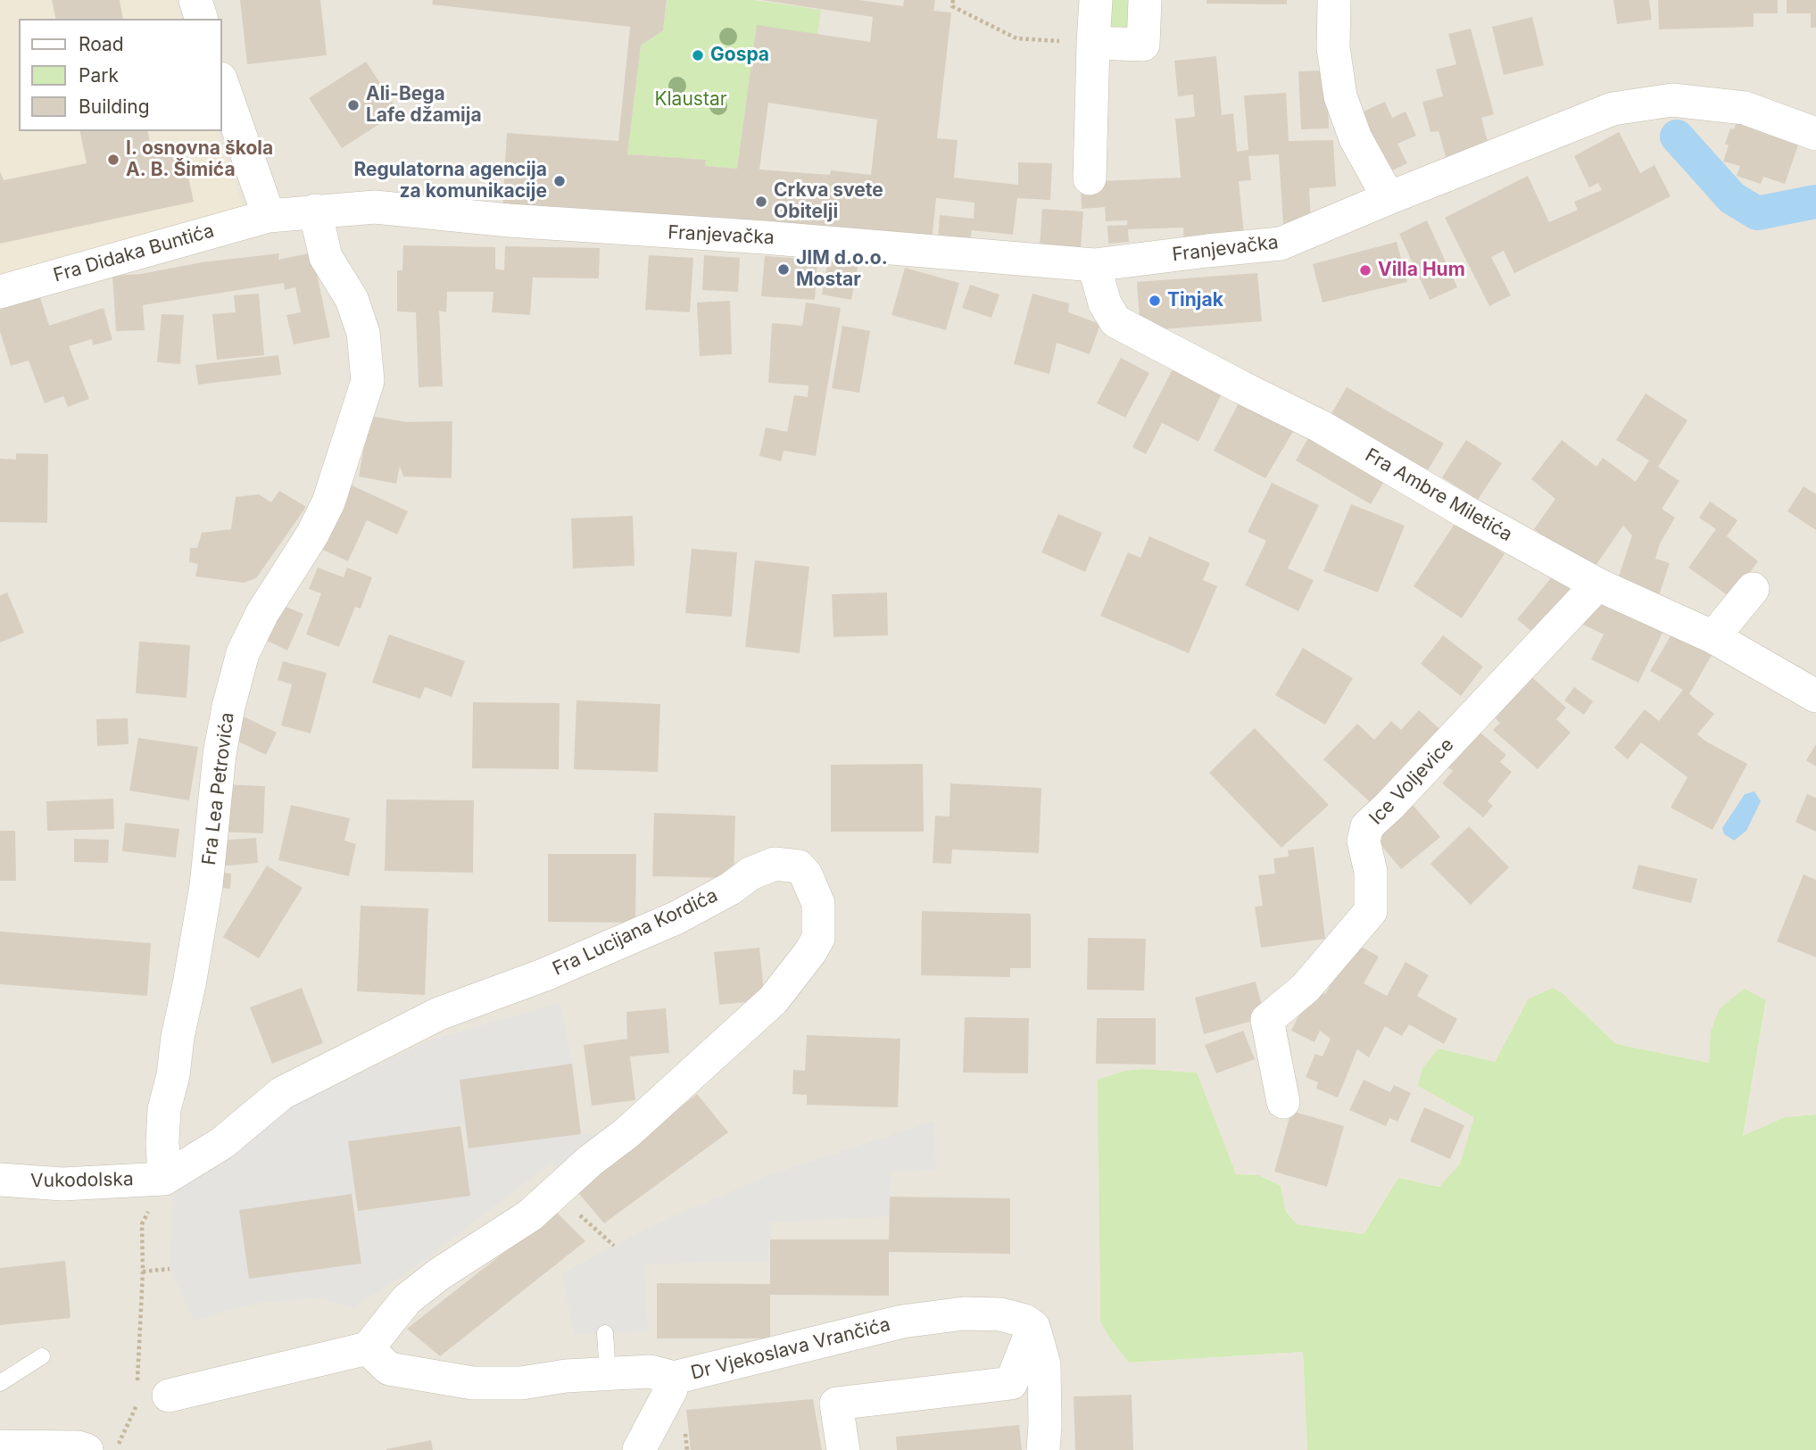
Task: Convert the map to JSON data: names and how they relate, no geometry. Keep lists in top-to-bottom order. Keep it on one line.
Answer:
{"streets":{"street":["Franjevačka","Fra Didaka Buntića","Fra Ambre Miletića","Ice Voljevice","Fra Lea Petrovića","Fra Lucijana Kordića","Vukodolska","Dr Vjekoslava Vrančića"]},"crossings":[["Franjevačka","Fra Didaka Buntića"],["Franjevačka","Fra Ambre Miletića"],["Franjevačka","Fra Lea Petrovića"],["Fra Ambre Miletića","Ice Voljevice"],["Fra Lea Petrovića","Fra Lucijana Kordića"],["Fra Lea Petrovića","Vukodolska"],["Fra Lucijana Kordića","Vukodolska"],["Fra Lucijana Kordića","Dr Vjekoslava Vrančića"]],"parks":["Klaustar"],"places":["Gospa","Ali-Bega Lafe džamija","I. osnovna škola A. B. Šimića","Regulatorna agencija za komunikacije","Crkva svete Obitelji","JIM d.o.o. Mostar","Villa Hum","Tinjak"],"legend":["Road","Park","Building"]}
